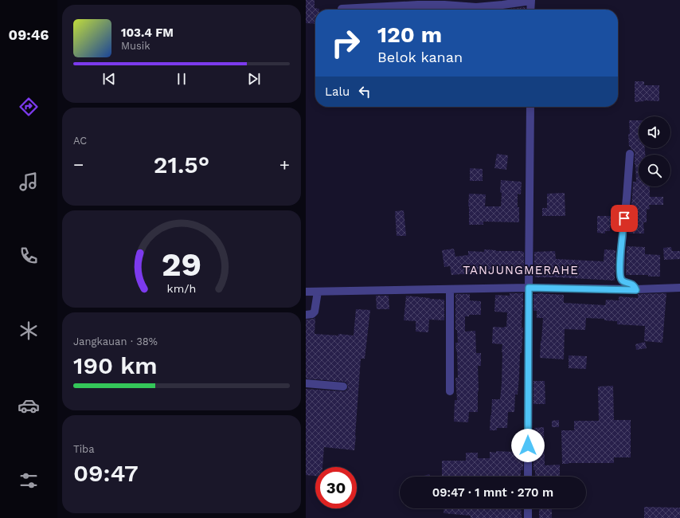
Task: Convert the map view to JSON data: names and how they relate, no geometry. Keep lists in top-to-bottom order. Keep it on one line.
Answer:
{"districts":["TANJUNGMERAHE"],"page":{"tabs":"09:46","turn":["120 m","Belok kanan"],"song":["103.4 FM","Musik"],"then":"Lalu","tile":["AC",["Jangkauan · 38%","190 km"],["Tiba","09:47"]],"heat":["−","21.5°","+"],"limit":"30","trip":"09:47 · 1 mnt · 270 m","gauge":["29","km/h"]}}
